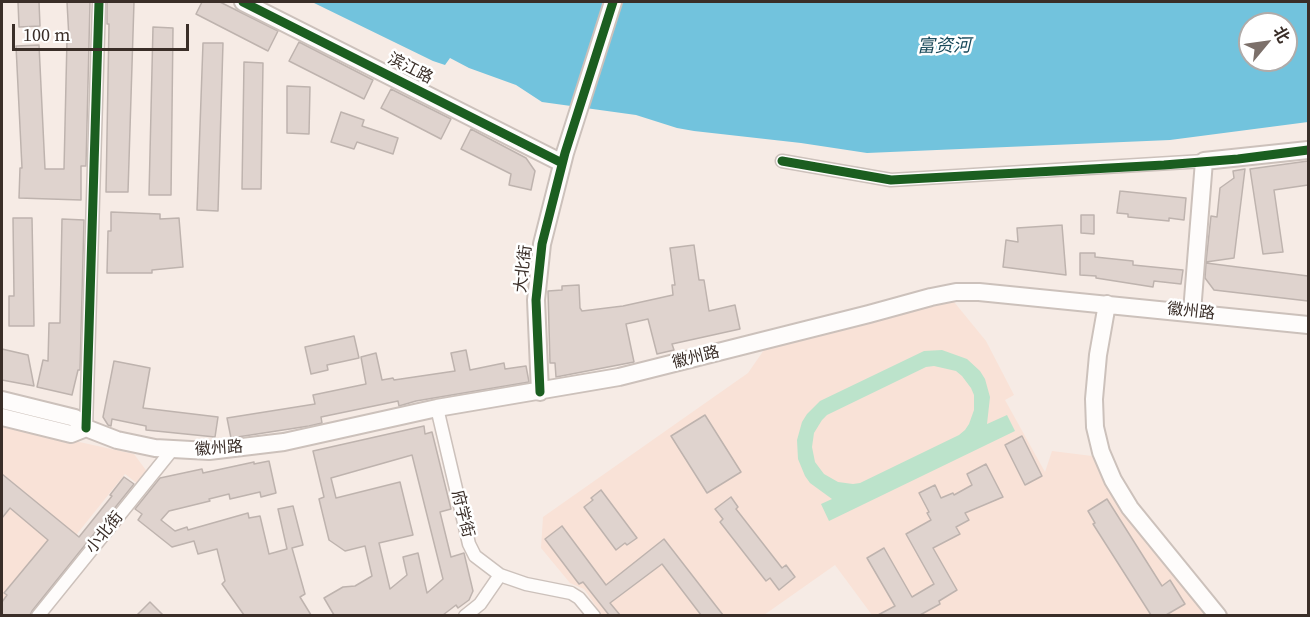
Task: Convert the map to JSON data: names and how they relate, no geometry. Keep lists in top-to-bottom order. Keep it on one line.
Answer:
{"streets":{"main road":["滨江路","大北街","徽州路"],"street":["府学街","小北街"]},"crossings":[["滨江路","大北街"],["大北街","徽州路"],["徽州路","府学街"],["徽州路","小北街"]],"water":["富资河"],"scale_bar":"100 m","north":"top right"}
